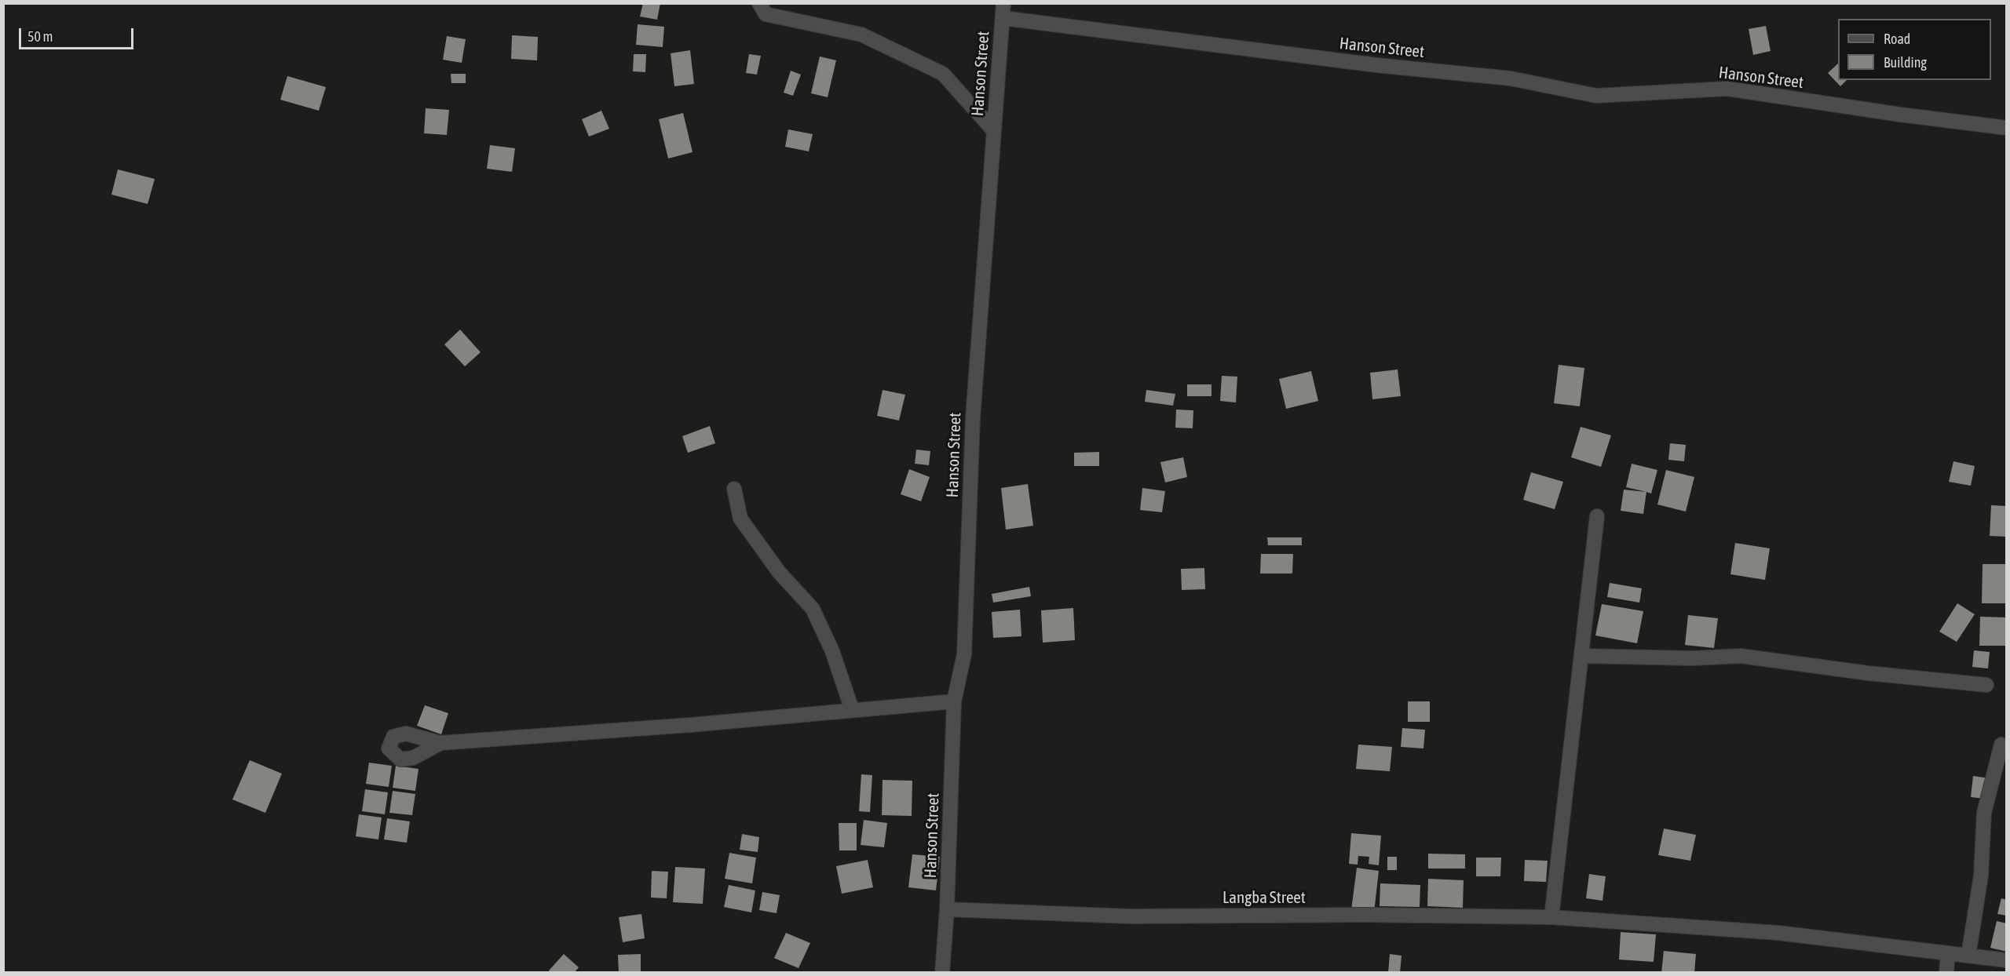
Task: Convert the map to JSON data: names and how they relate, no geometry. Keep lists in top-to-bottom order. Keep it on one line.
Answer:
{"streets":{"street":["Hanson Street","Langba Street"]},"crossings":[["Hanson Street","Langba Street"]],"legend":["Road","Building"],"scale_bar":"50 m"}
